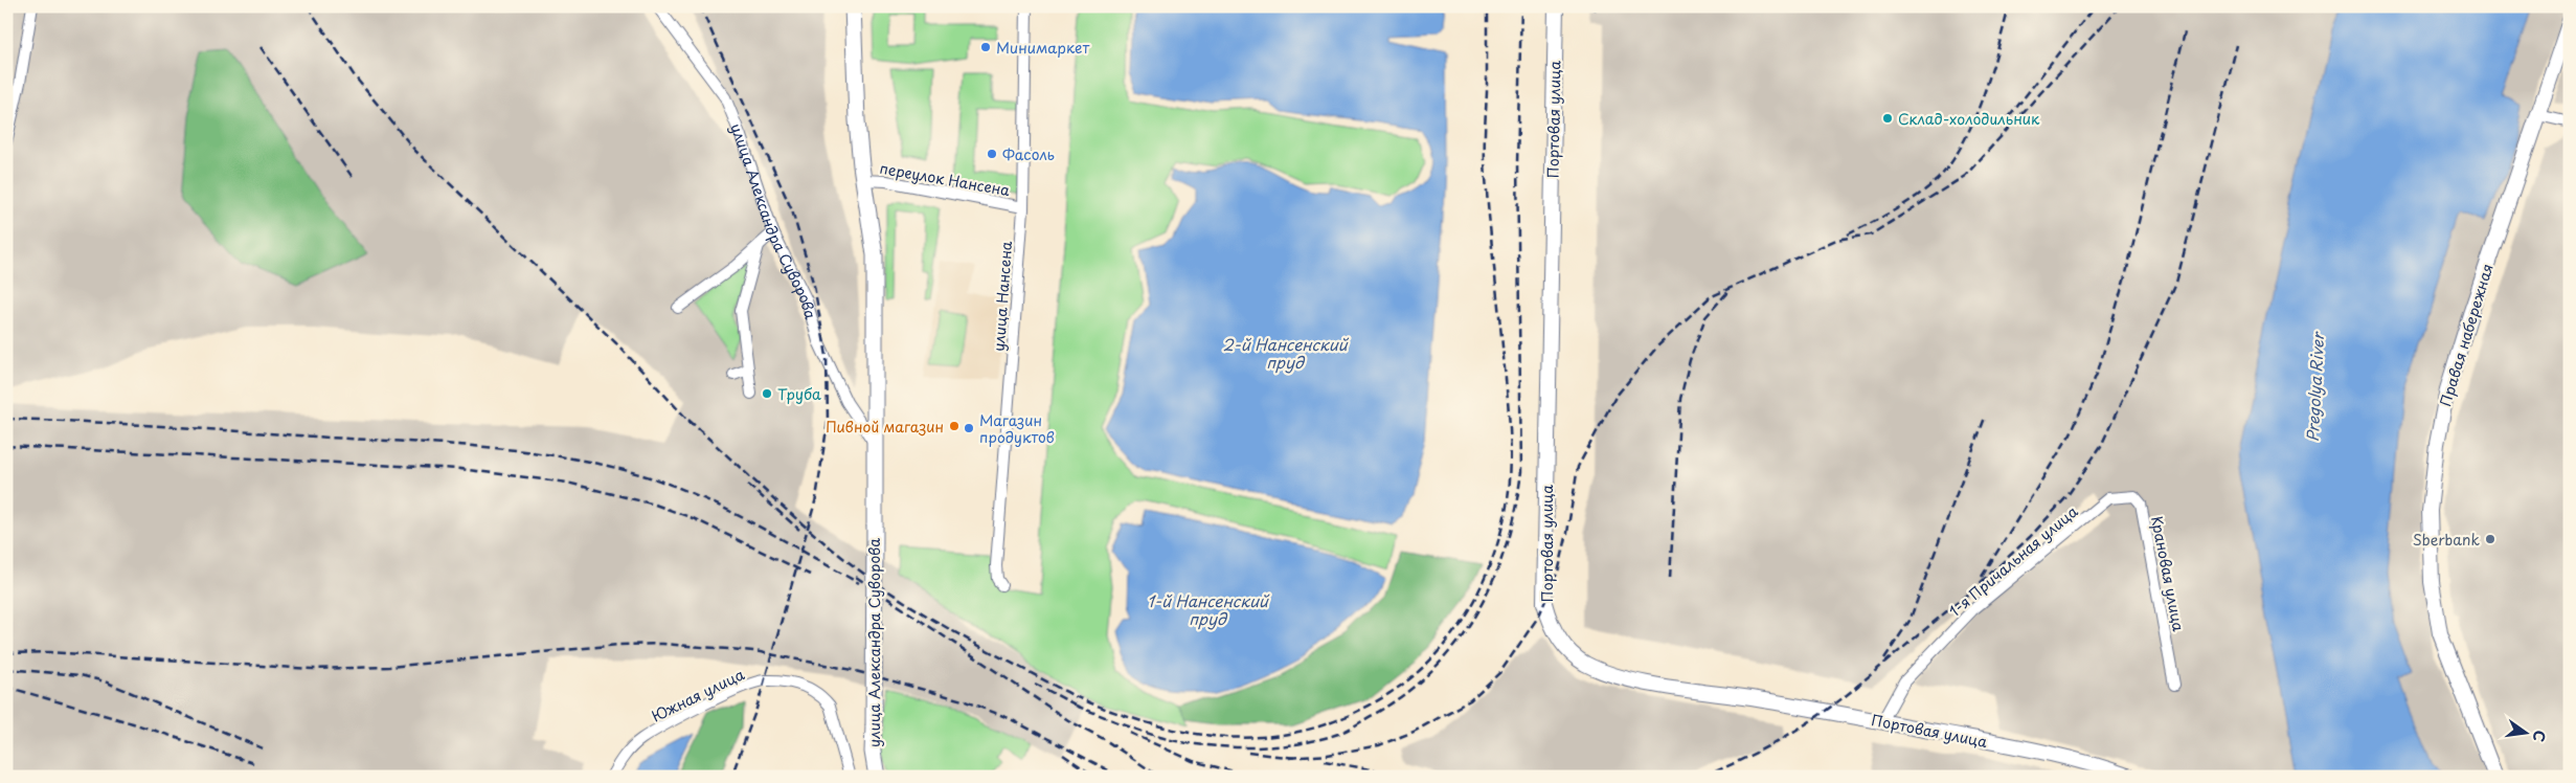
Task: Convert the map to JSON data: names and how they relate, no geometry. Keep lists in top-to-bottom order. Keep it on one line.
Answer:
{"streets":{"main road":["Портовая улица","улица Александра Суворова","Правая набережная"],"street":["переулок Нансена","улица Нансена","1-я Причальная улица","Крановая улица","Южная улица"]},"crossings":[["Портовая улица","1-я Причальная улица"],["переулок Нансена","улица Александра Суворова"],["переулок Нансена","улица Нансена"],["1-я Причальная улица","Крановая улица"]],"water":["2-й Нансенский пруд","Pregolya River","1-й Нансенский пруд"],"places":["Минимаркет","Склад-холодильник","Фасоль","Труба","Пивной магазин","Магазин продуктов","Sberbank"],"north":"right"}
